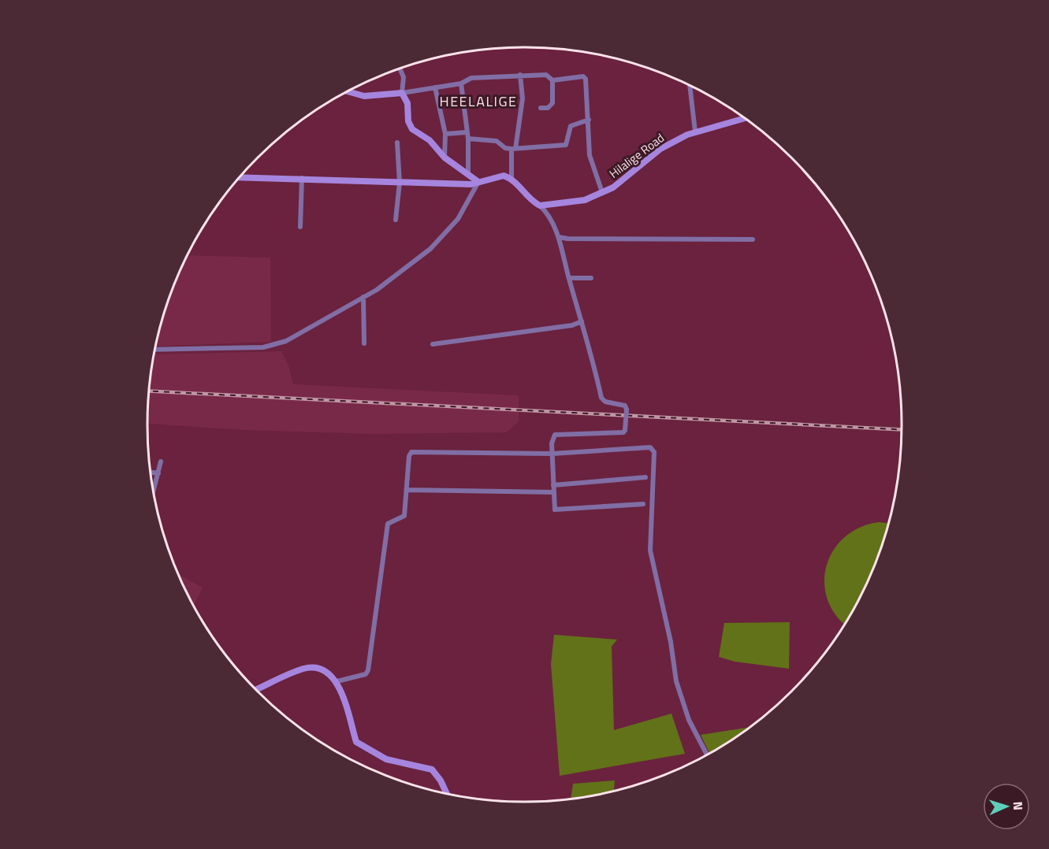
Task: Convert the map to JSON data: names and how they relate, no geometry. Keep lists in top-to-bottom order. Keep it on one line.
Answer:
{"streets":{"street":["Hilalige Road"]},"districts":["HEELALIGE"],"north":"right"}
